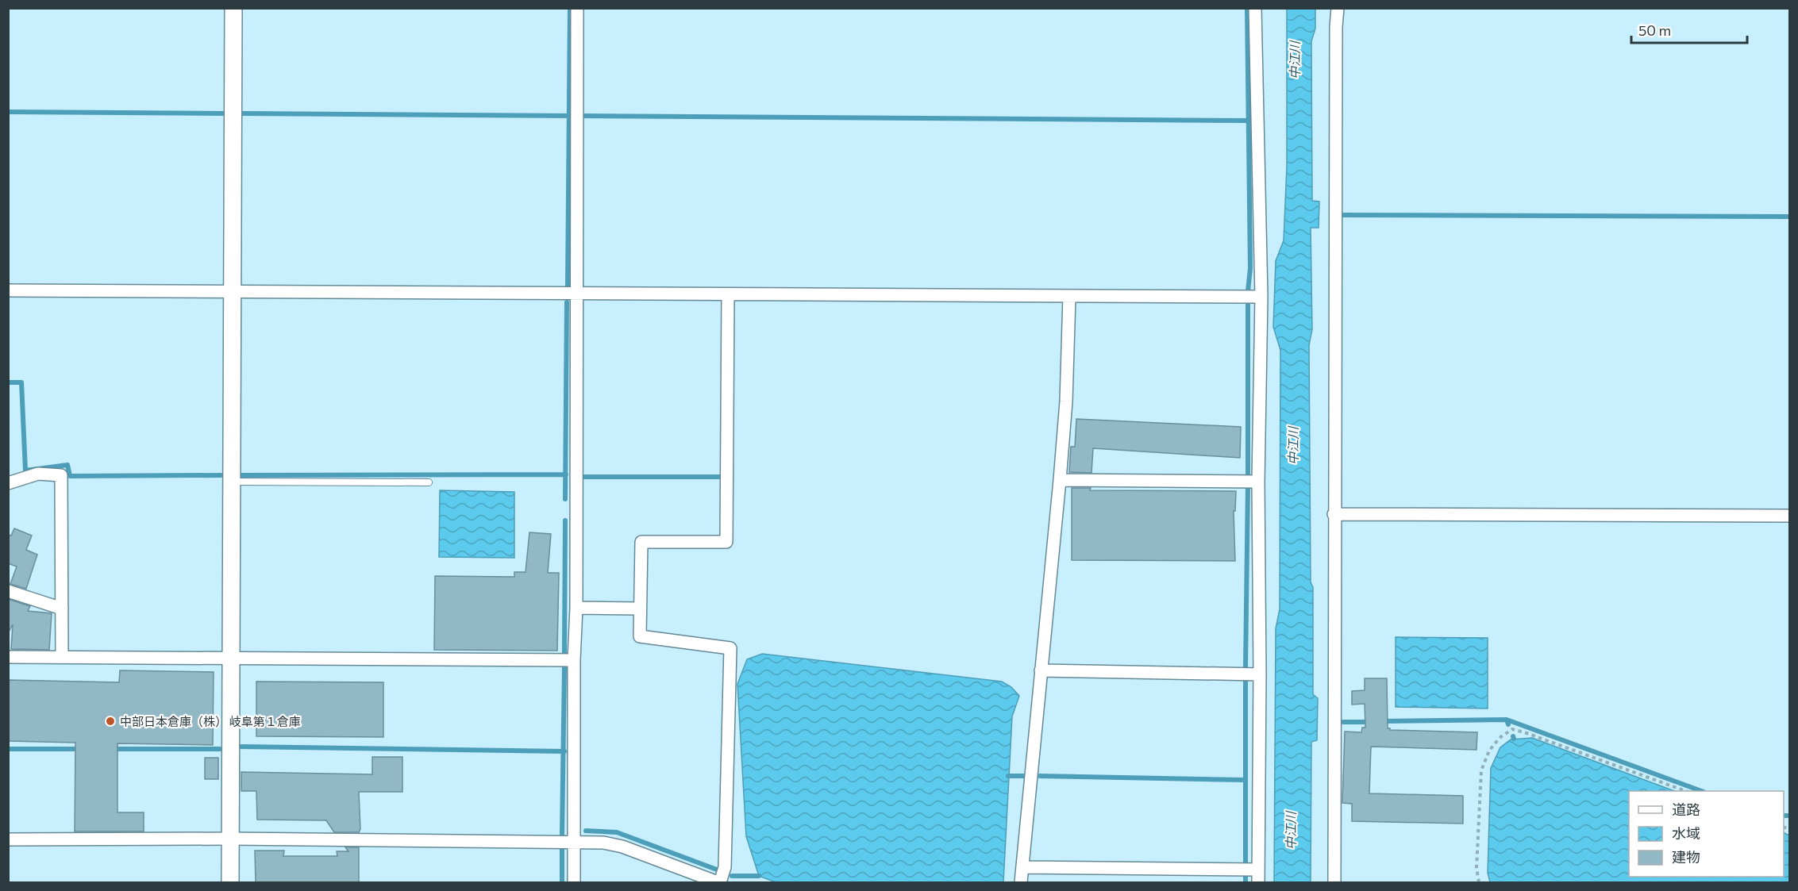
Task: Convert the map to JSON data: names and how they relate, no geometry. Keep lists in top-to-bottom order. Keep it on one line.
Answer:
{"water":["中江川"],"places":["中部日本倉庫（株） 岐阜第１倉庫"],"legend":["道路","水域","建物"],"scale_bar":"50 m"}
